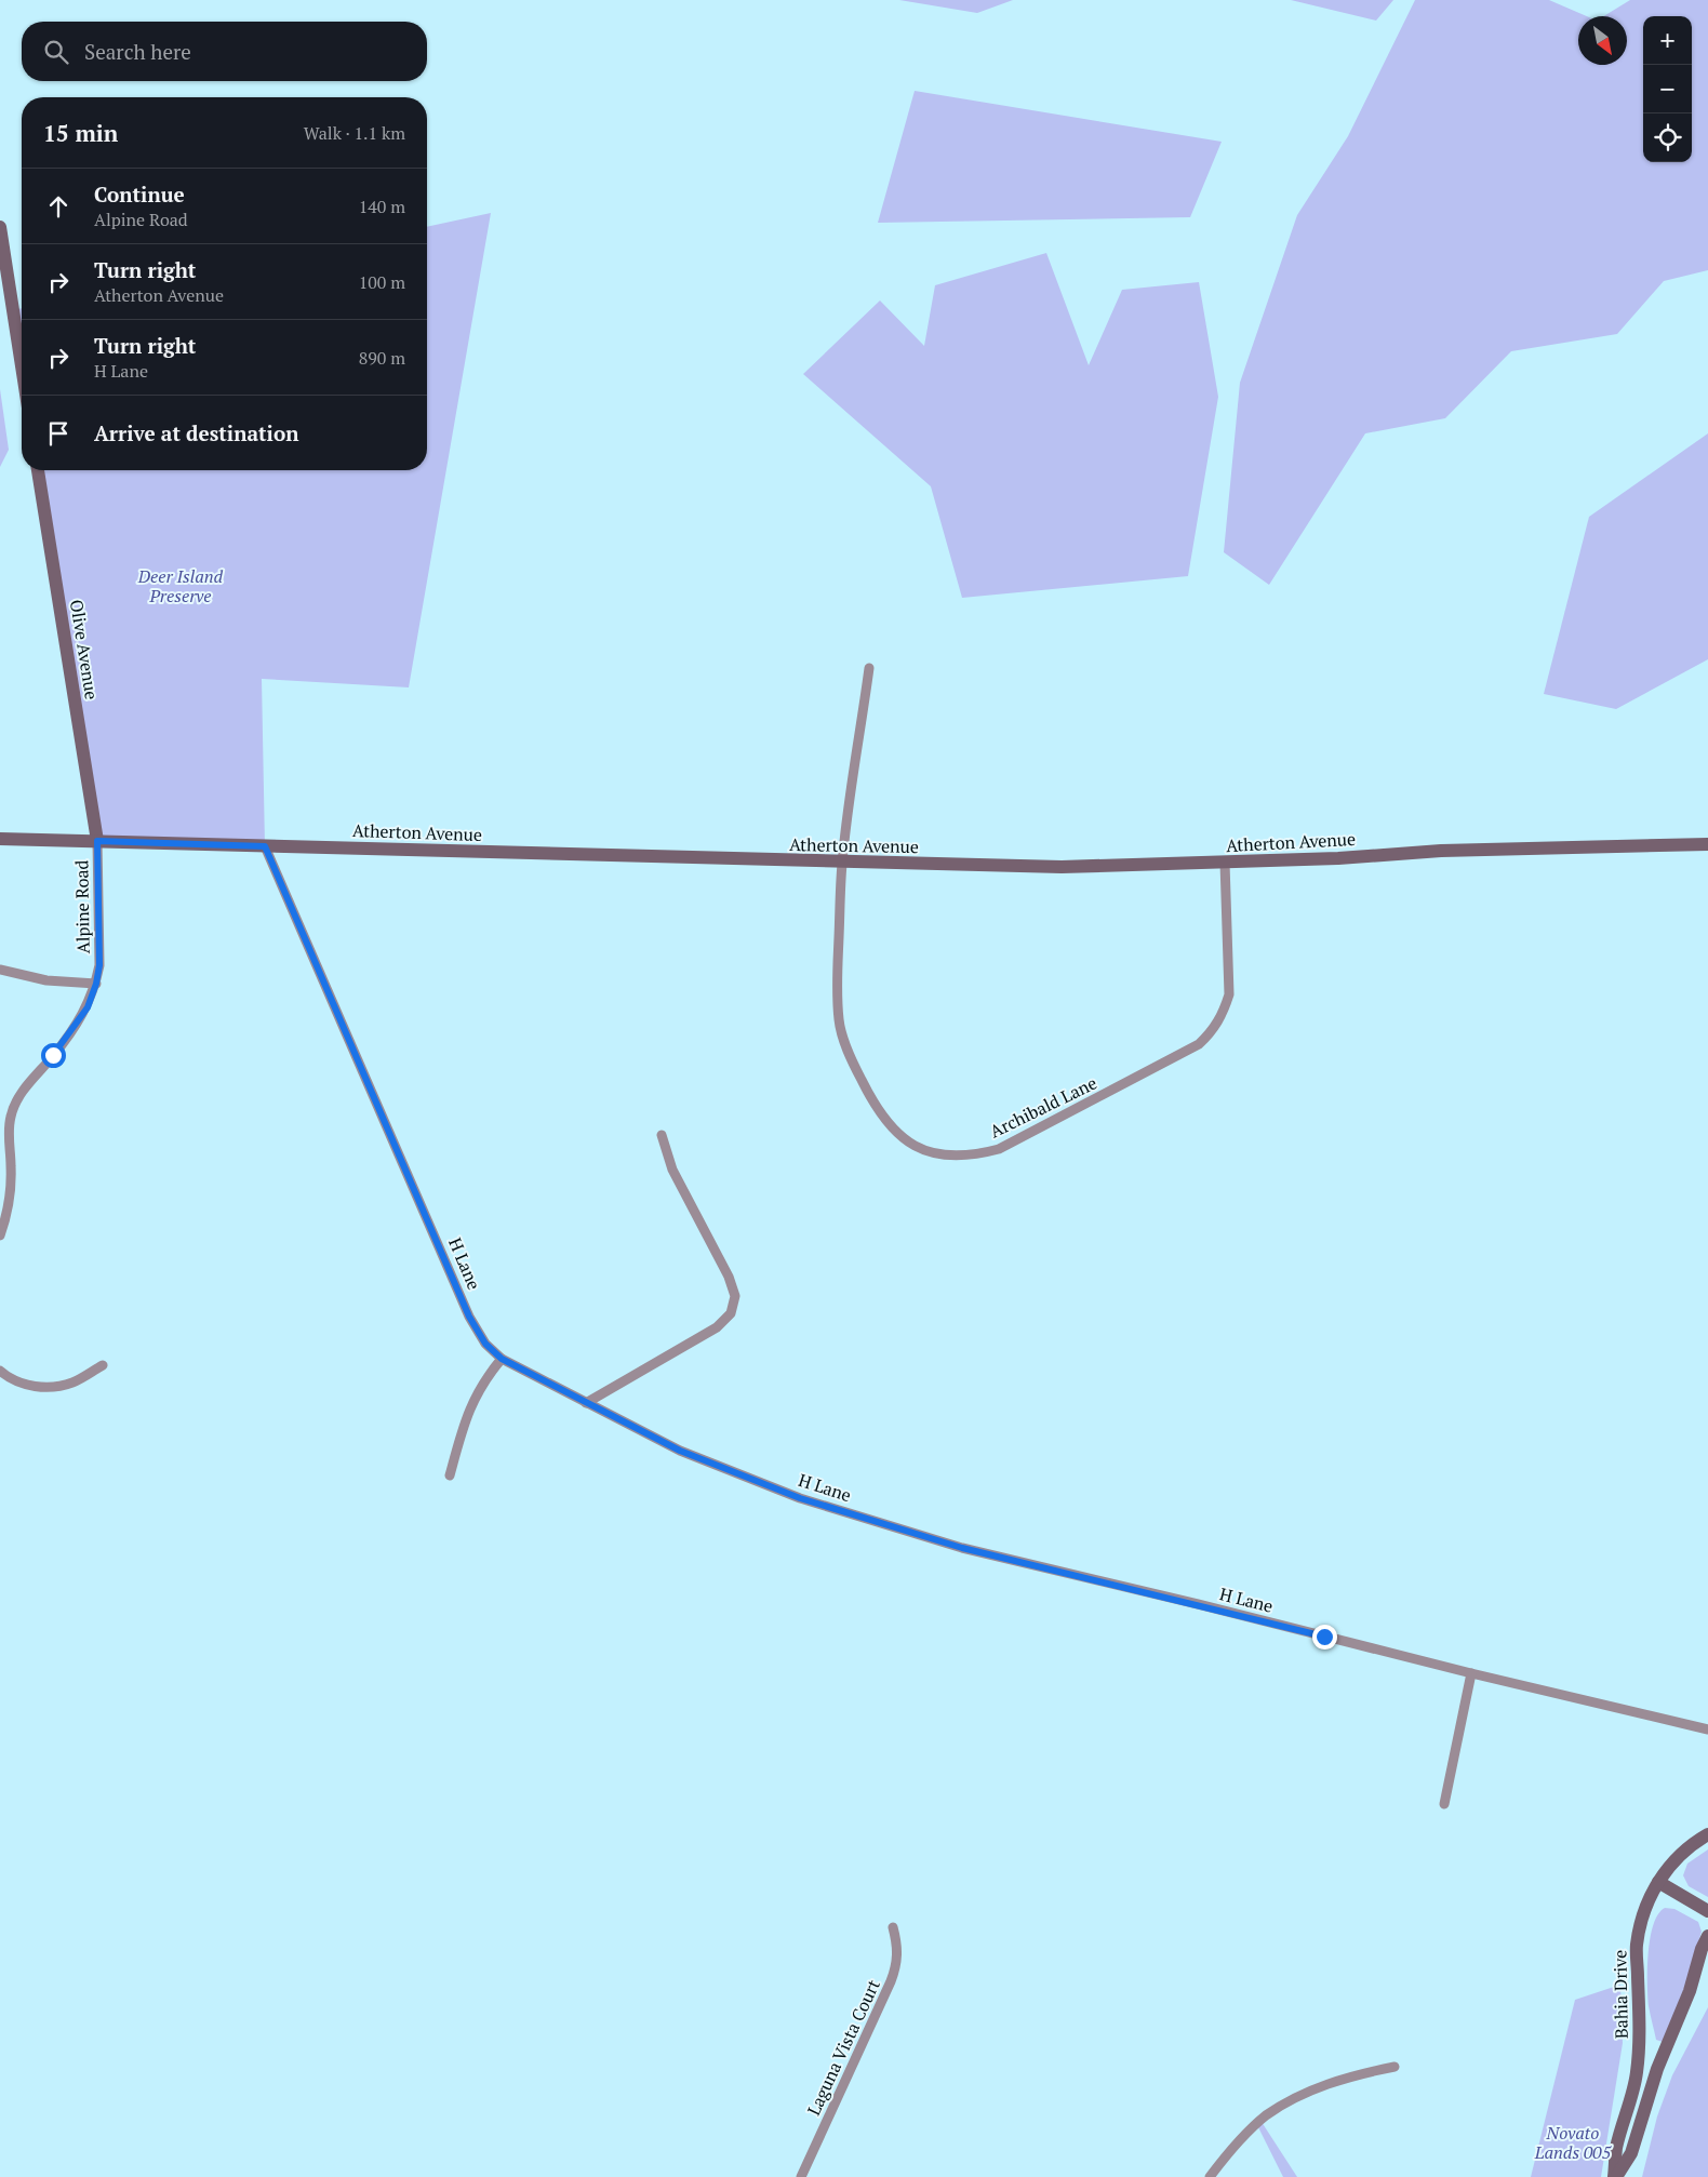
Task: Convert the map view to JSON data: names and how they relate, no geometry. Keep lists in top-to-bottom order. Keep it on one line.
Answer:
{"streets":{"main road":["Olive Avenue","Atherton Avenue","Bahia Drive"],"street":["Alpine Road","Archibald Lane","H Lane","Laguna Vista Court"]},"crossings":[["Olive Avenue","Atherton Avenue"],["Olive Avenue","Alpine Road"],["Atherton Avenue","Alpine Road"],["Atherton Avenue","Archibald Lane"],["Atherton Avenue","H Lane"]],"parks":["Deer Island Preserve","Novato Lands 005"],"north":"bottom right","page":{"map_buttons":["+","−"],"search":"Search here","heading":["15 min","Walk · 1.1 km"],"list":[["Continue","Alpine Road","140 m"],["Turn right","Atherton Avenue","100 m"],["Turn right","H Lane","890 m"],"Arrive at destination"]}}
